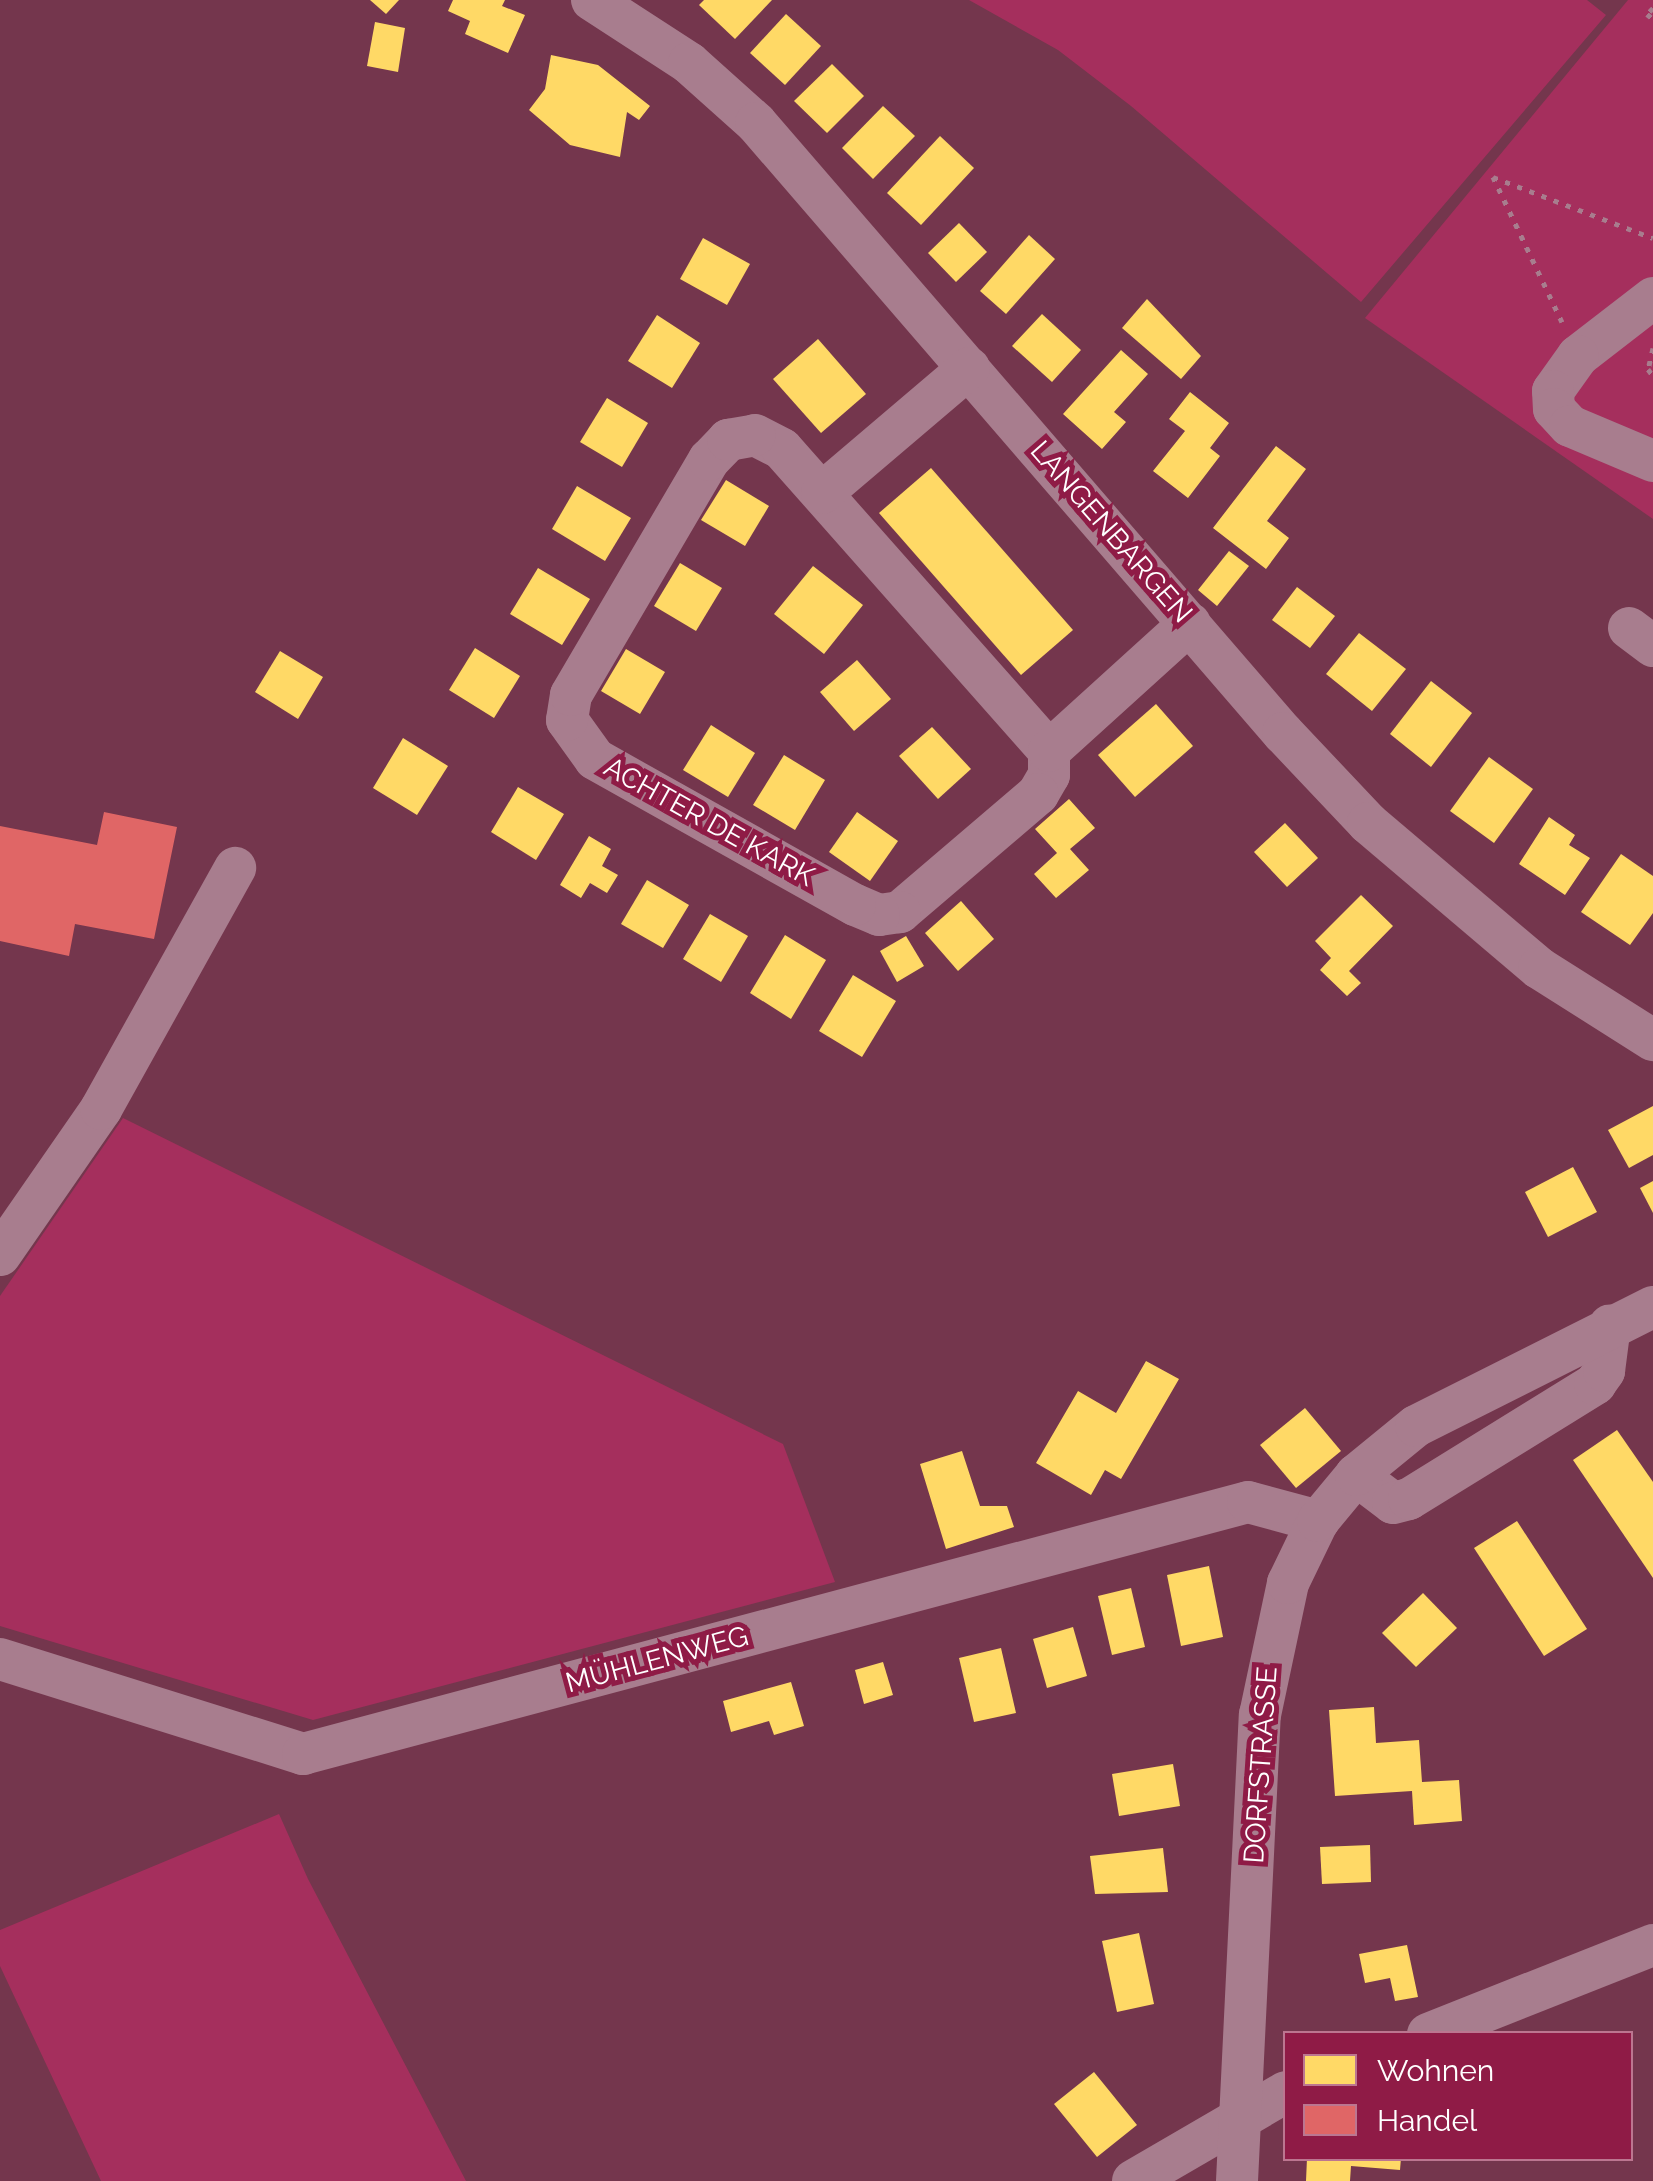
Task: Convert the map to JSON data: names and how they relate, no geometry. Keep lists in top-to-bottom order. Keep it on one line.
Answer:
{"streets":{"street":["LANGENBARGEN","ACHTER DE KARK","MÜHLENWEG","DORFSTRASSE"]},"crossings":[["MÜHLENWEG","DORFSTRASSE"]],"legend":["Wohnen","Handel"]}
